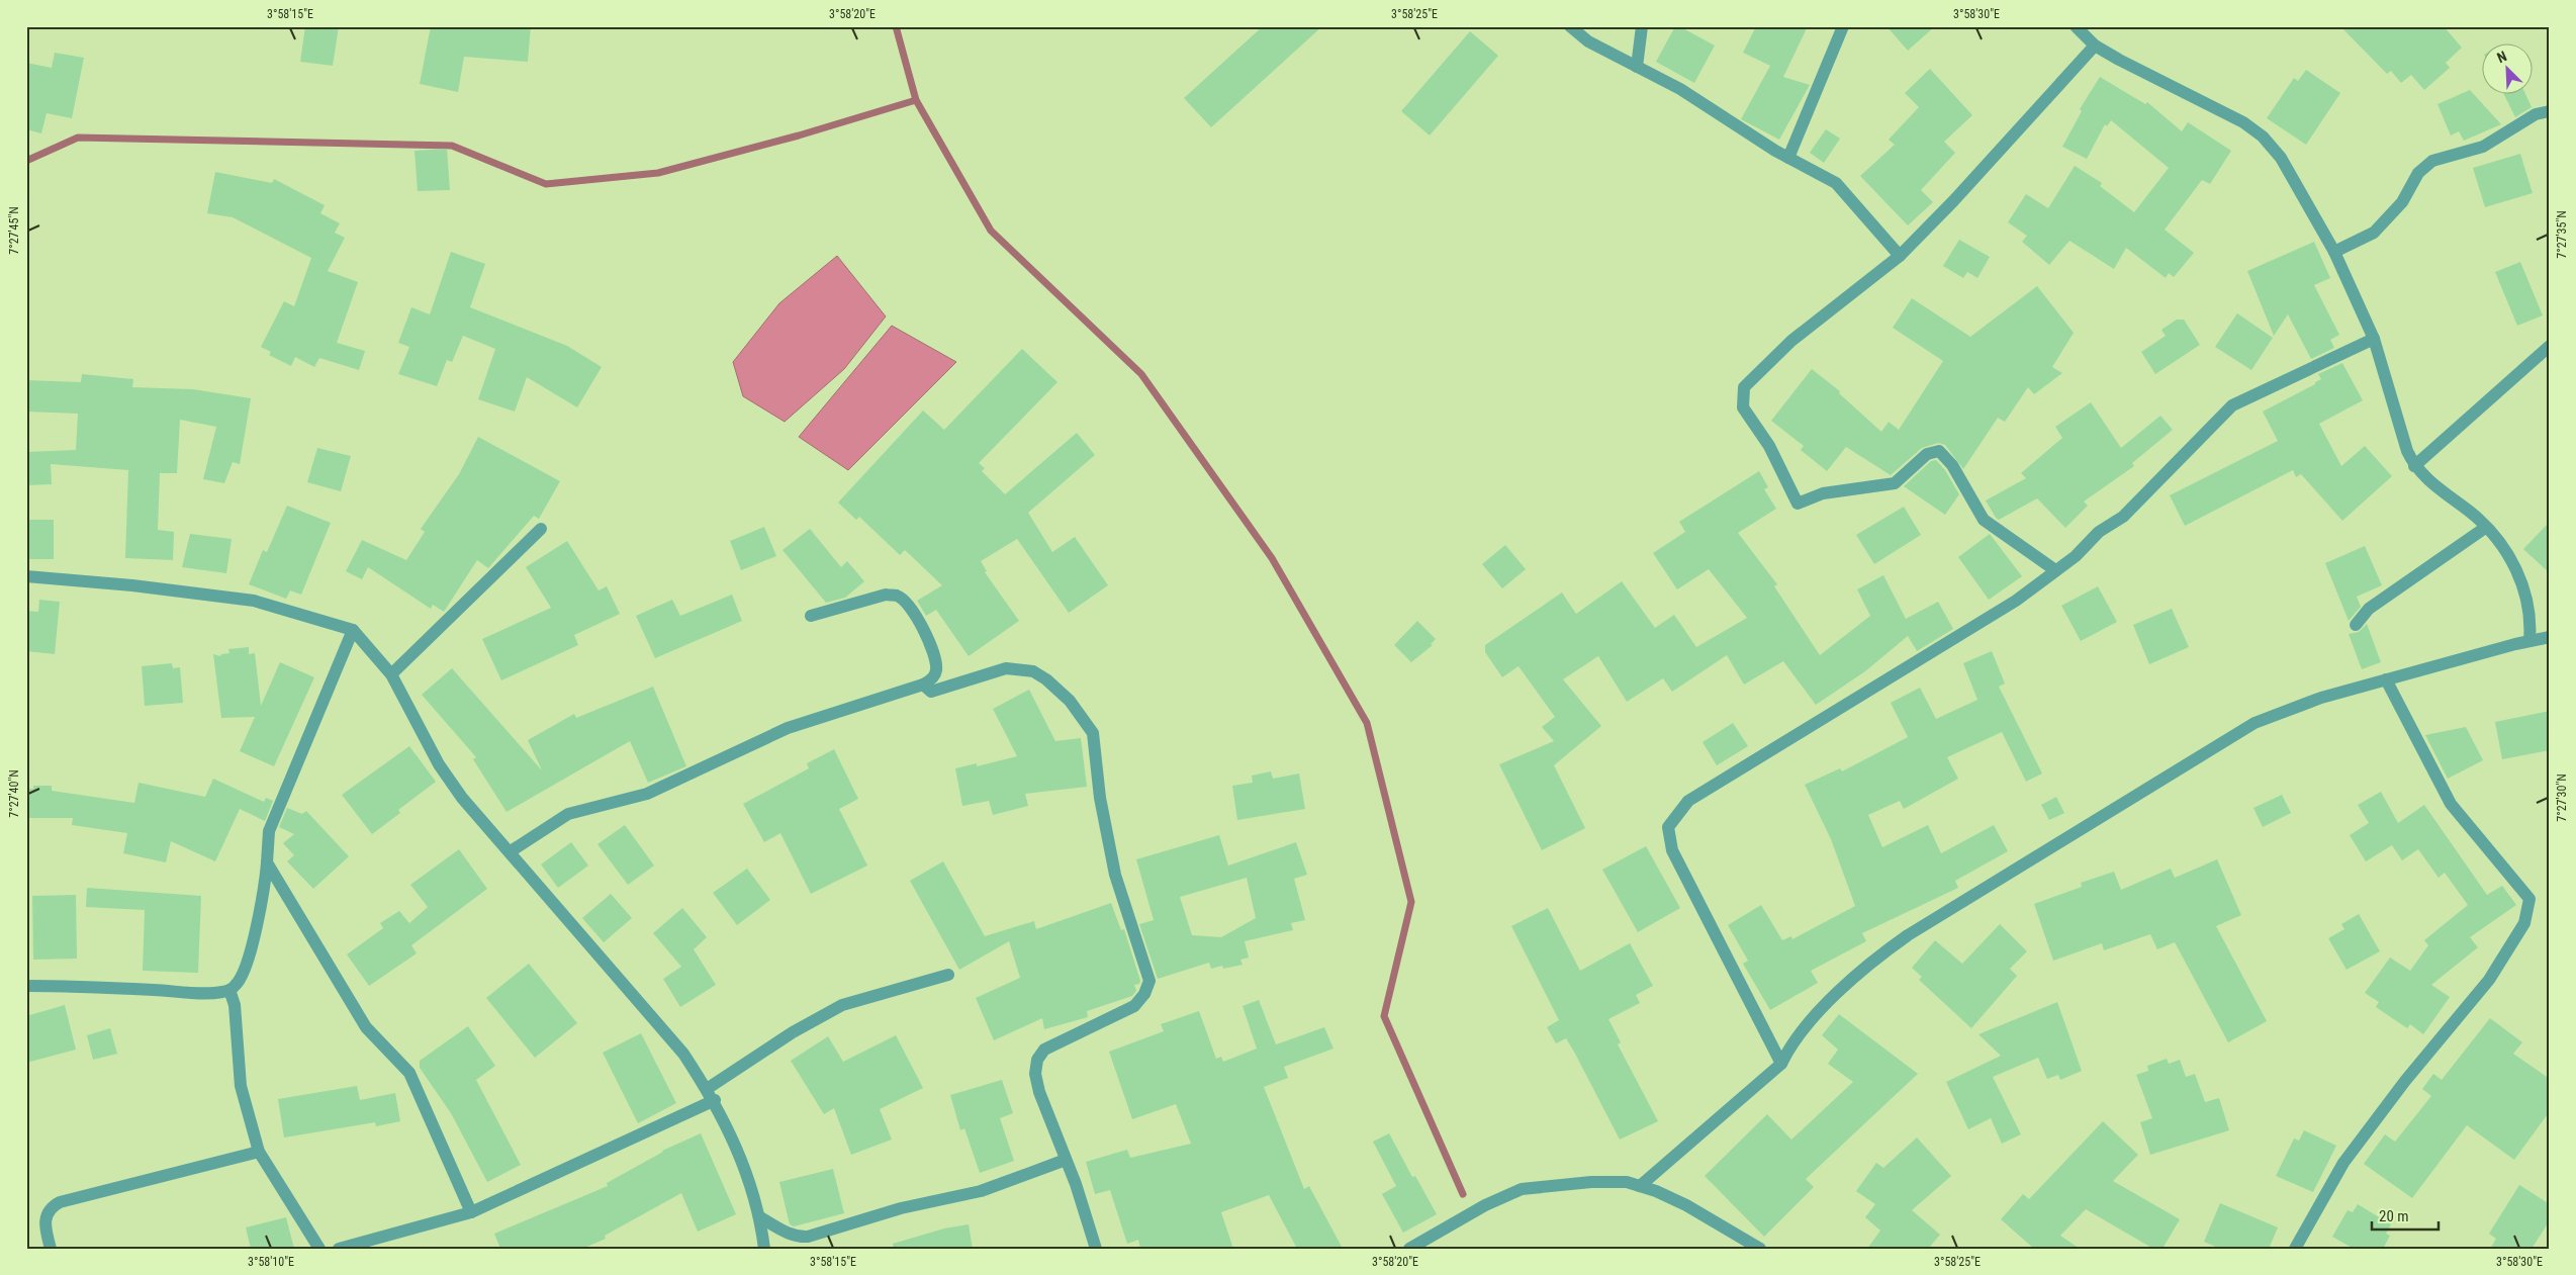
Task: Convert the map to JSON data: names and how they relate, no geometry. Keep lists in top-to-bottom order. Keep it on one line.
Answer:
{"scale_bar":"20 m","north":"top left","coordinates":["3°58'15\"E","3°58'20\"E","3°58'25\"E","3°58'30\"E","7°27'45\"N","7°27'35\"N","7°27'40\"N","7°27'30\"N","3°58'10\"E"]}
